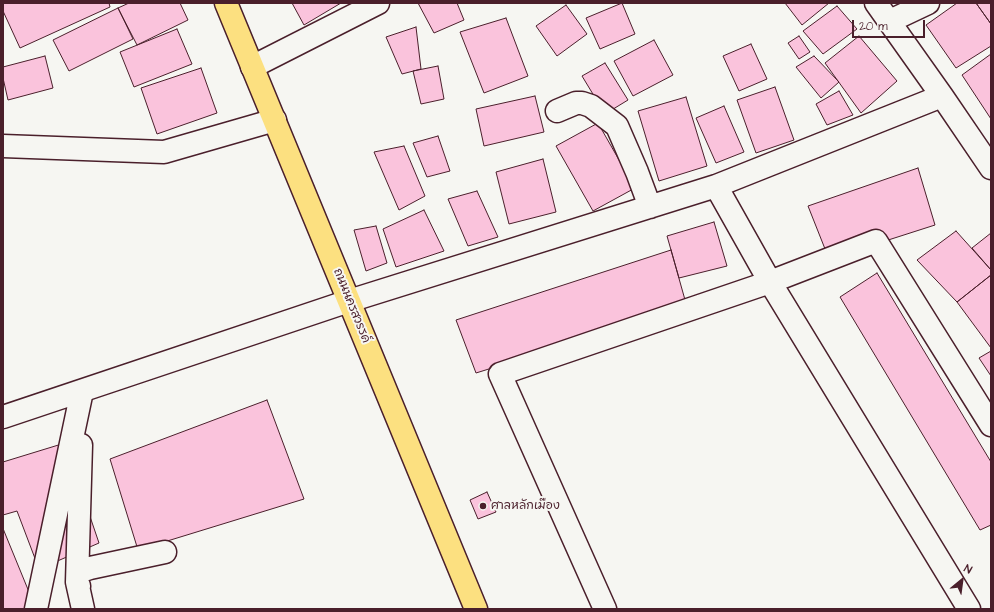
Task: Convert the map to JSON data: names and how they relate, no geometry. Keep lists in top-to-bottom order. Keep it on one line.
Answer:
{"streets":{"main road":["ถนนนครสวรรค์"]},"places":["ศาลหลักเมือง"],"scale_bar":"20 m","north":"top right"}
